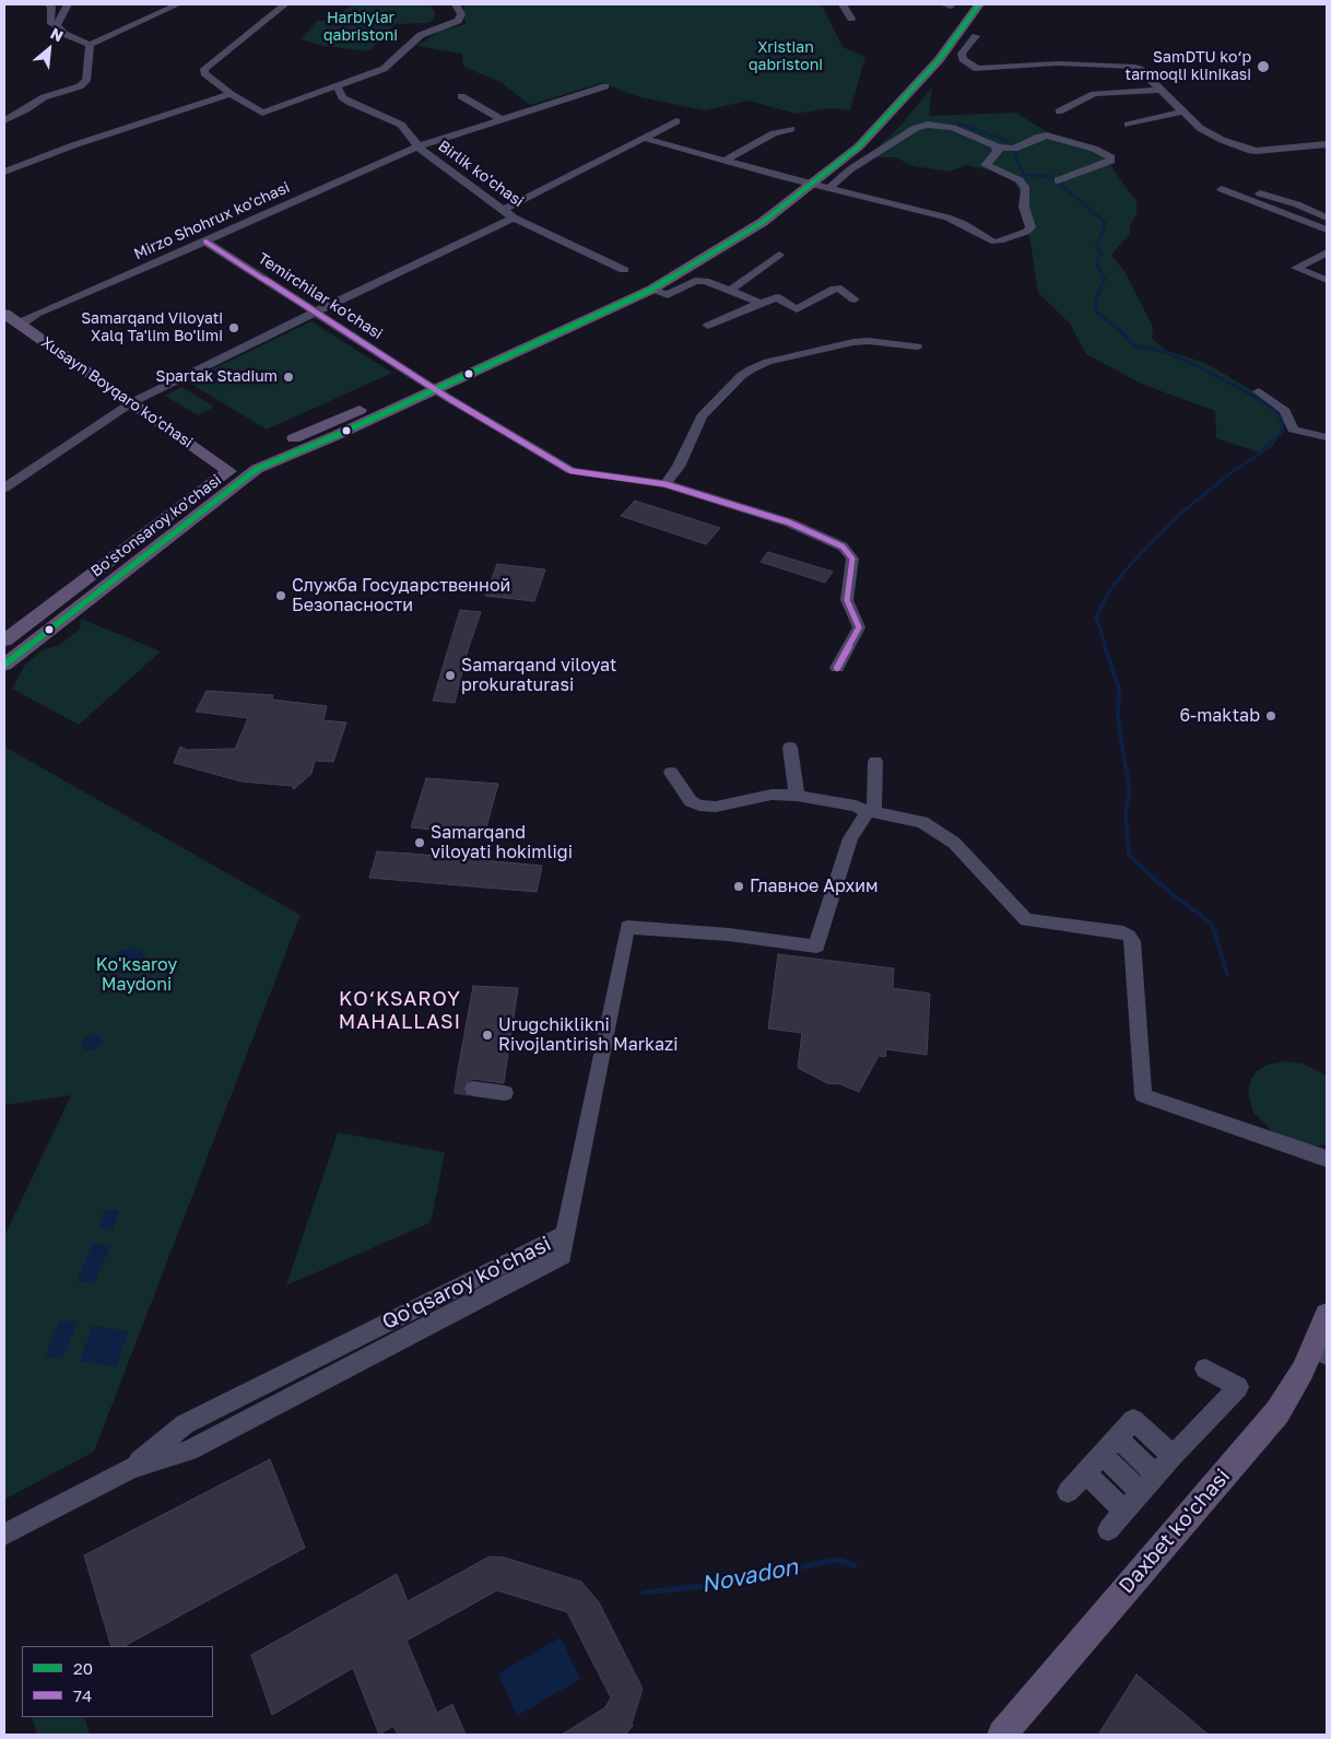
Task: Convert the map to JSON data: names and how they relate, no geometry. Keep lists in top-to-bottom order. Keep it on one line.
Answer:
{"streets":{"main road":["Xusayn Boyqaro ko'chasi","Bo'stonsaroy ko'chasi","Daxbet ko'chasi"],"street":["Birlik ko'chasi","Mirzo Shohrux ko'chasi","Temirchilar ko'chasi","Qo'qsaroy ko'chasi"]},"crossings":[["Birlik ko'chasi","Mirzo Shohrux ko'chasi"],["Mirzo Shohrux ko'chasi","Temirchilar ko'chasi"],["Mirzo Shohrux ko'chasi","Xusayn Boyqaro ko'chasi"],["Temirchilar ko'chasi","Bo'stonsaroy ko'chasi"],["Xusayn Boyqaro ko'chasi","Bo'stonsaroy ko'chasi"]],"districts":["KO‘KSAROY MAHALLASI"],"water":["Novadon"],"parks":["Harbiylar qabristoni","Xristian qabristoni","Ko'ksaroy Maydoni"],"places":["SamDTU ko‘p tarmoqli klinikasi","Samarqand Viloyati Xalq Ta'lim Bo'limi","Spartak Stadium","Служба Государственной Безопасности","Samarqand viloyat prokuraturasi","6-maktab","Samarqand viloyati hokimligi","Главное Архим","Urugchiklikni Rivojlantirish Markazi"],"lines":["transit line 20","transit line 74"],"legend":["20","74"],"north":"top right"}
